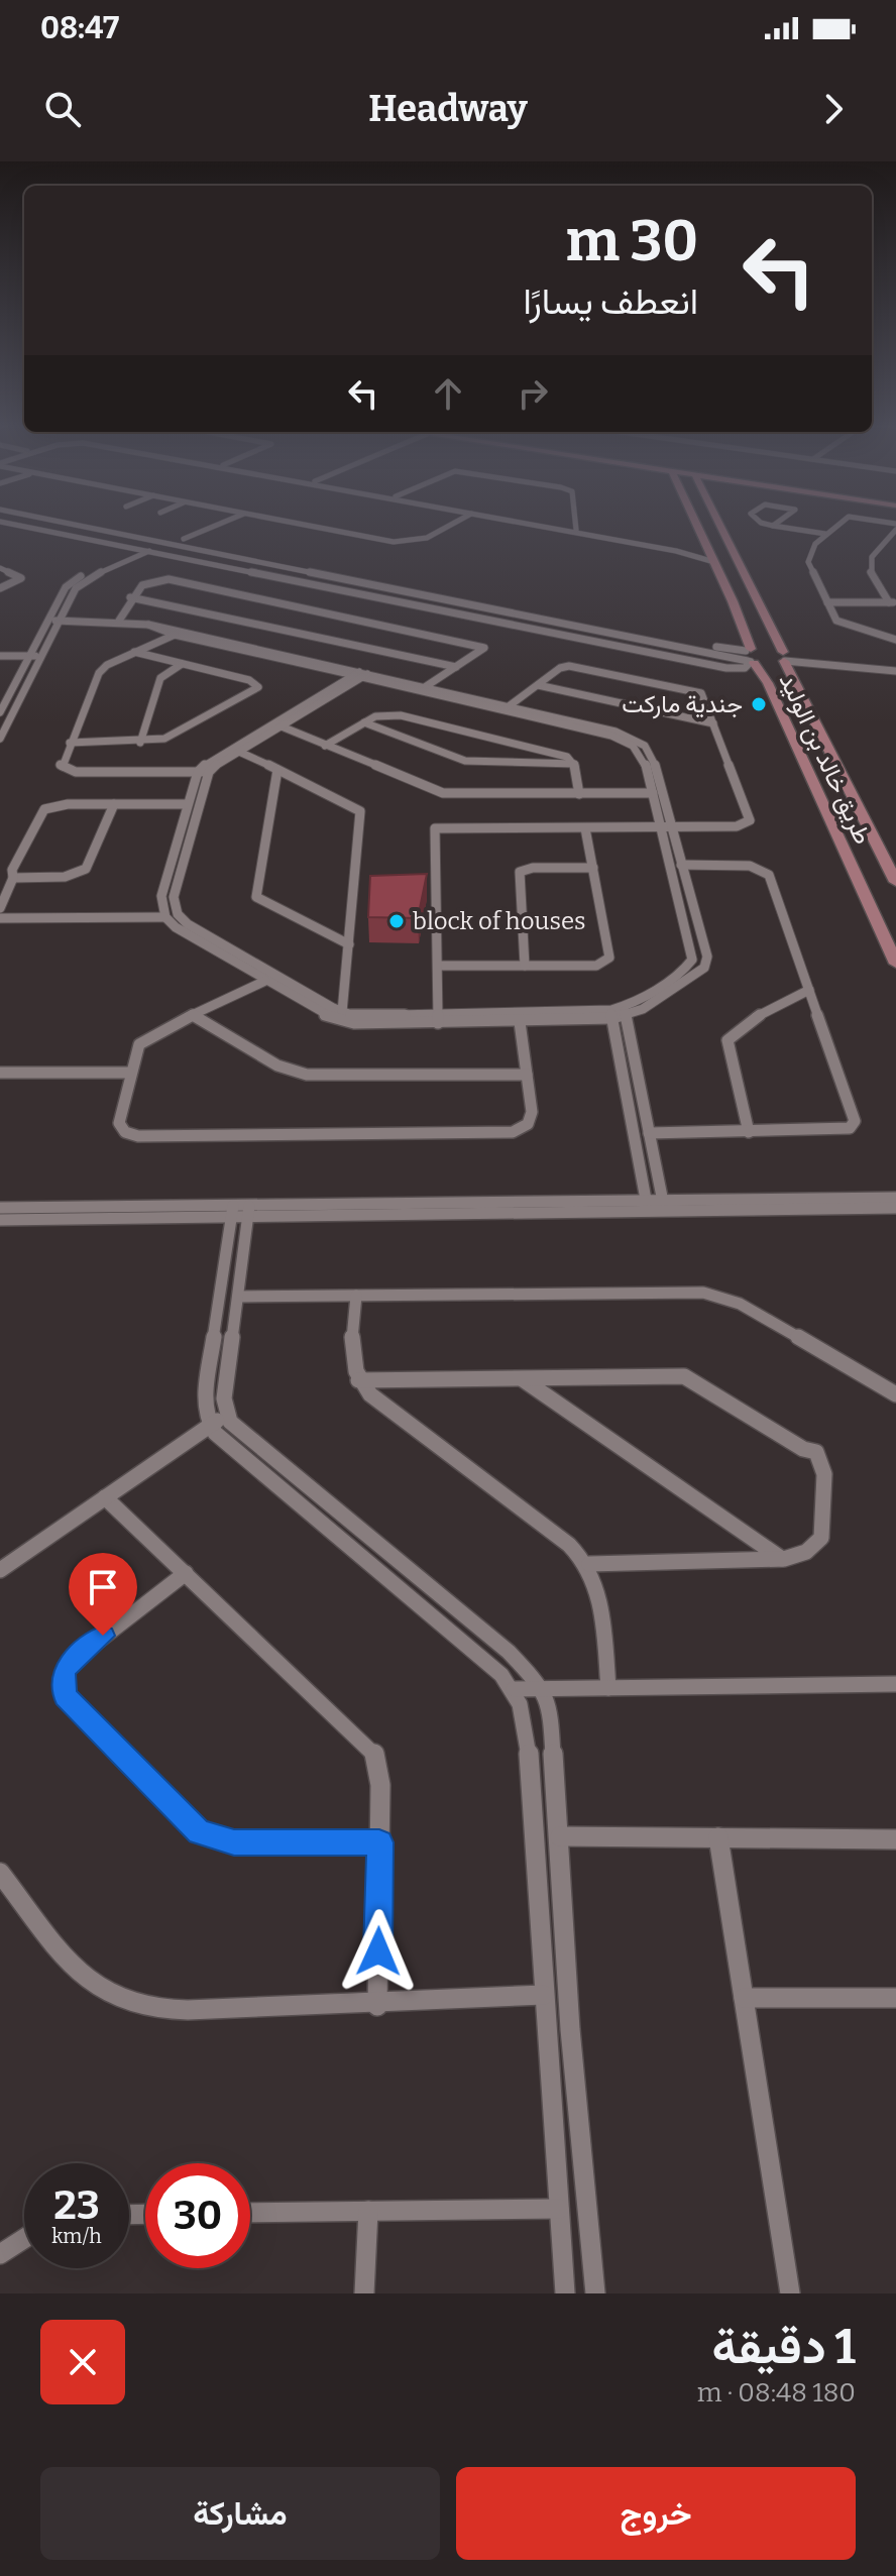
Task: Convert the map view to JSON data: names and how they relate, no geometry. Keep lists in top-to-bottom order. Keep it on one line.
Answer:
{"streets":{"street":["طريق خالد بن الوليد"]},"places":["جندية ماركت","block of houses"],"page":{"status":"08:47","header":"Headway","turn":["30 m","انعطف يسارًا"],"speed":"23 km/h","limit":"30","heading":["1 دقيقة","180 m · 08:48"],"buttons":["خروج","مشاركة"]}}
